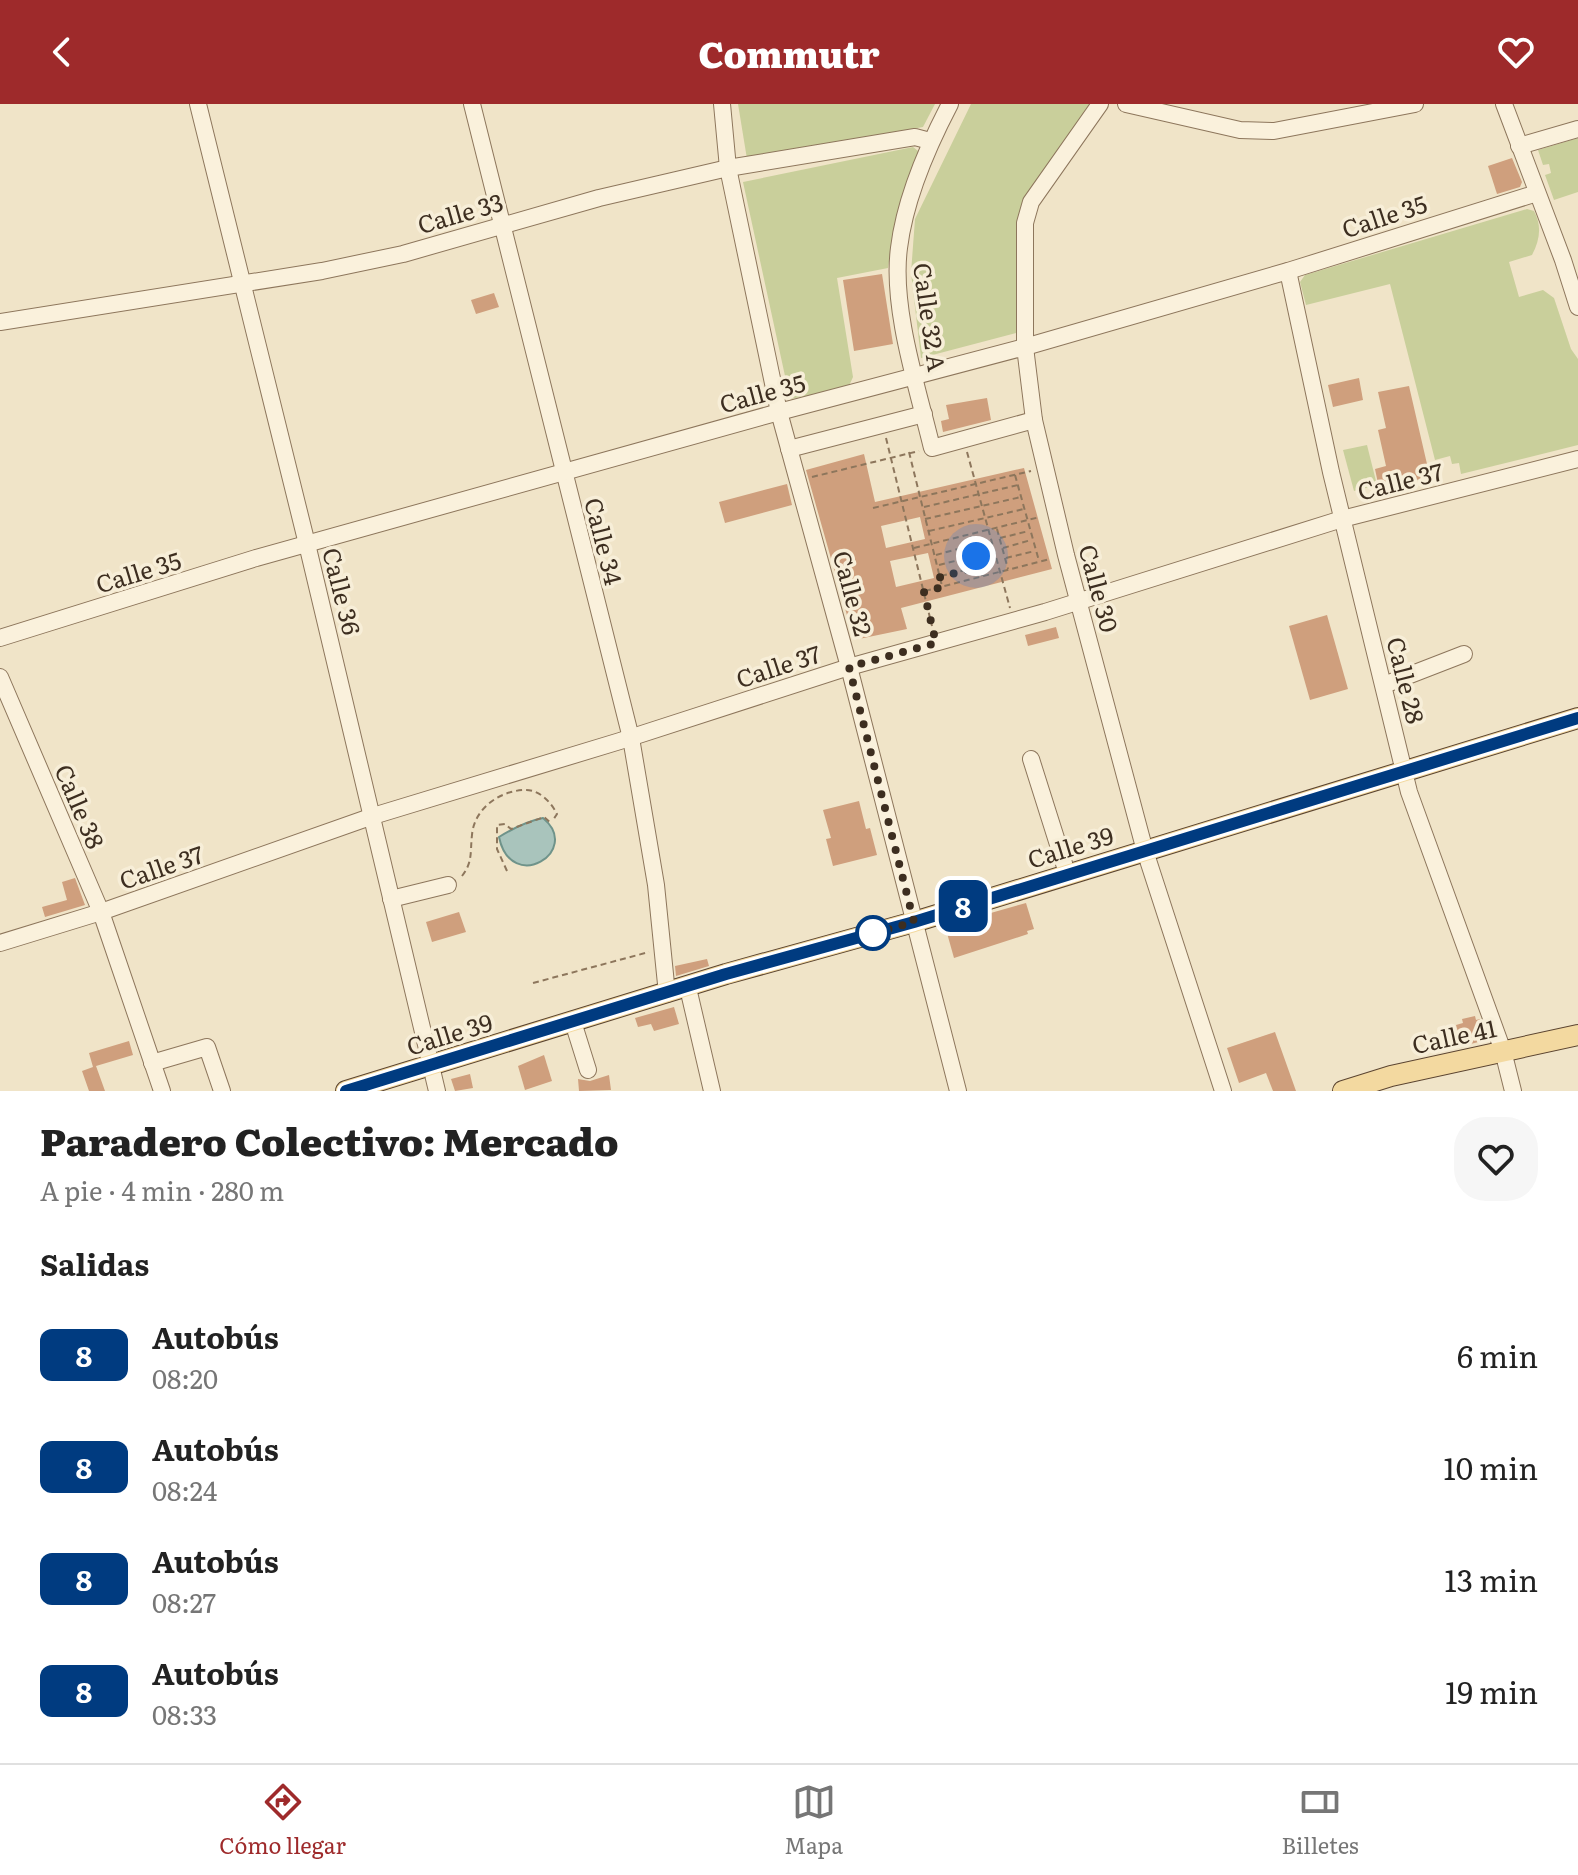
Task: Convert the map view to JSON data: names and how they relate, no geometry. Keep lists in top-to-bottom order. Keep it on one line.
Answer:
{"streets":{"main road":["Calle 39","Calle 41"],"street":["Calle 33","Calle 35","Calle 32 A","Calle 37","Calle 34","Calle 30","Calle 36","Calle 32","Calle 28","Calle 38"]},"crossings":[["Calle 33","Calle 32 A"],["Calle 33","Calle 34"],["Calle 33","Calle 36"],["Calle 33","Calle 32"],["Calle 35","Calle 32 A"],["Calle 35","Calle 34"],["Calle 35","Calle 30"],["Calle 35","Calle 36"],["Calle 35","Calle 32"],["Calle 35","Calle 28"],["Calle 37","Calle 34"],["Calle 37","Calle 30"],["Calle 37","Calle 36"],["Calle 37","Calle 32"],["Calle 37","Calle 28"],["Calle 37","Calle 38"],["Calle 34","Calle 39"],["Calle 30","Calle 39"],["Calle 36","Calle 39"],["Calle 32","Calle 39"],["Calle 28","Calle 39"],["Calle 28","Calle 41"]],"lines":["bus line 8"],"page":{"header":"Commutr","on_map":"8","heading":[["Paradero Colectivo: Mercado","A pie · 4 min · 280 m"],"Salidas"],"list":[{"mark":"8","name":"Autobús","note":"08:20","value":"6 min"},{"mark":"8","name":"Autobús","note":"08:24","value":"10 min"},{"mark":"8","name":"Autobús","note":"08:27","value":"13 min"},{"mark":"8","name":"Autobús","note":"08:33","value":"19 min"}],"tabs":["Cómo llegar","Mapa","Billetes"]}}
